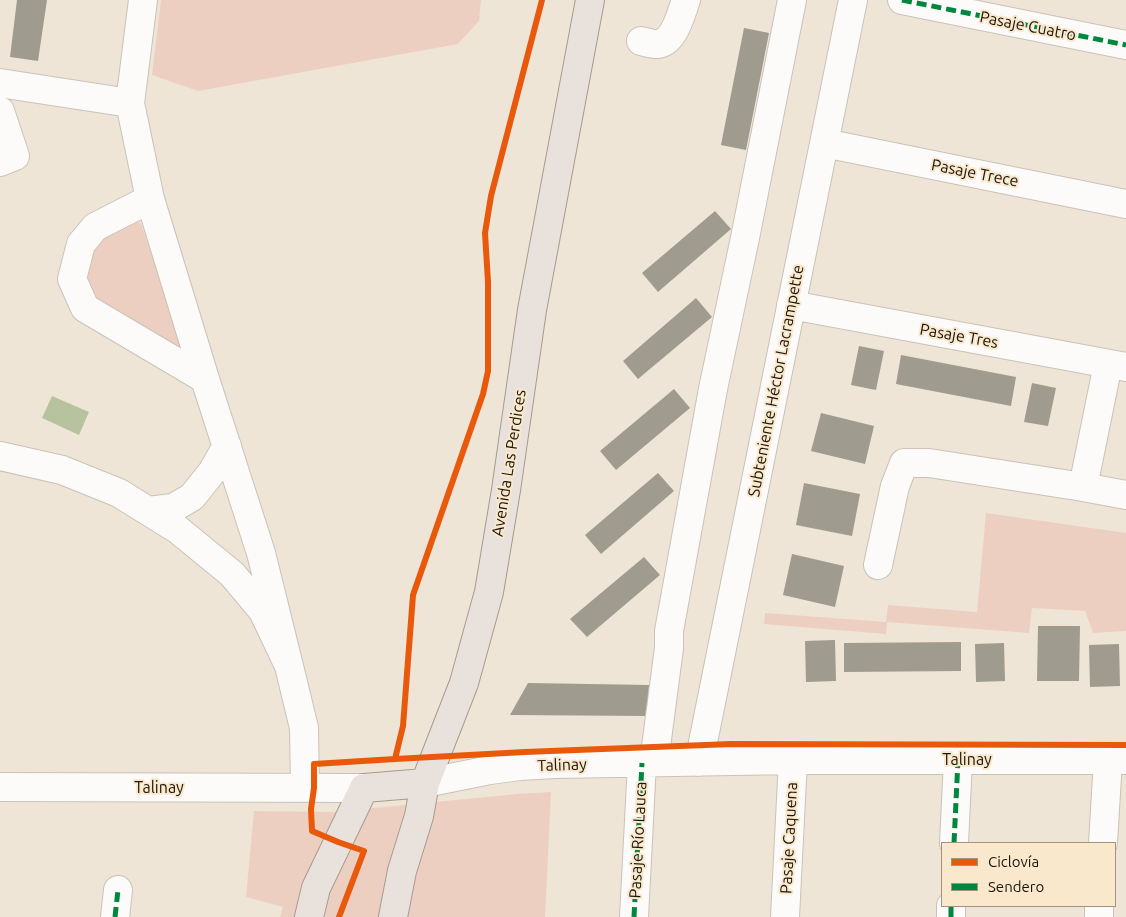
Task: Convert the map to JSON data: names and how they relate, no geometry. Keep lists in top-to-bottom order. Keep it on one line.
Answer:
{"streets":{"main road":["Avenida Las Perdices","Talinay"],"street":["Pasaje Cuatro","Pasaje Trece","Pasaje Tres","Subteniente Héctor Lacrampette","Pasaje Caquena","Pasaje Río Lauca"]},"crossings":[["Pasaje Trece","Subteniente Héctor Lacrampette"],["Pasaje Tres","Subteniente Héctor Lacrampette"],["Subteniente Héctor Lacrampette","Talinay"],["Avenida Las Perdices","Talinay"],["Talinay","Pasaje Caquena"],["Talinay","Pasaje Río Lauca"]],"legend":["Ciclovía","Sendero"]}
